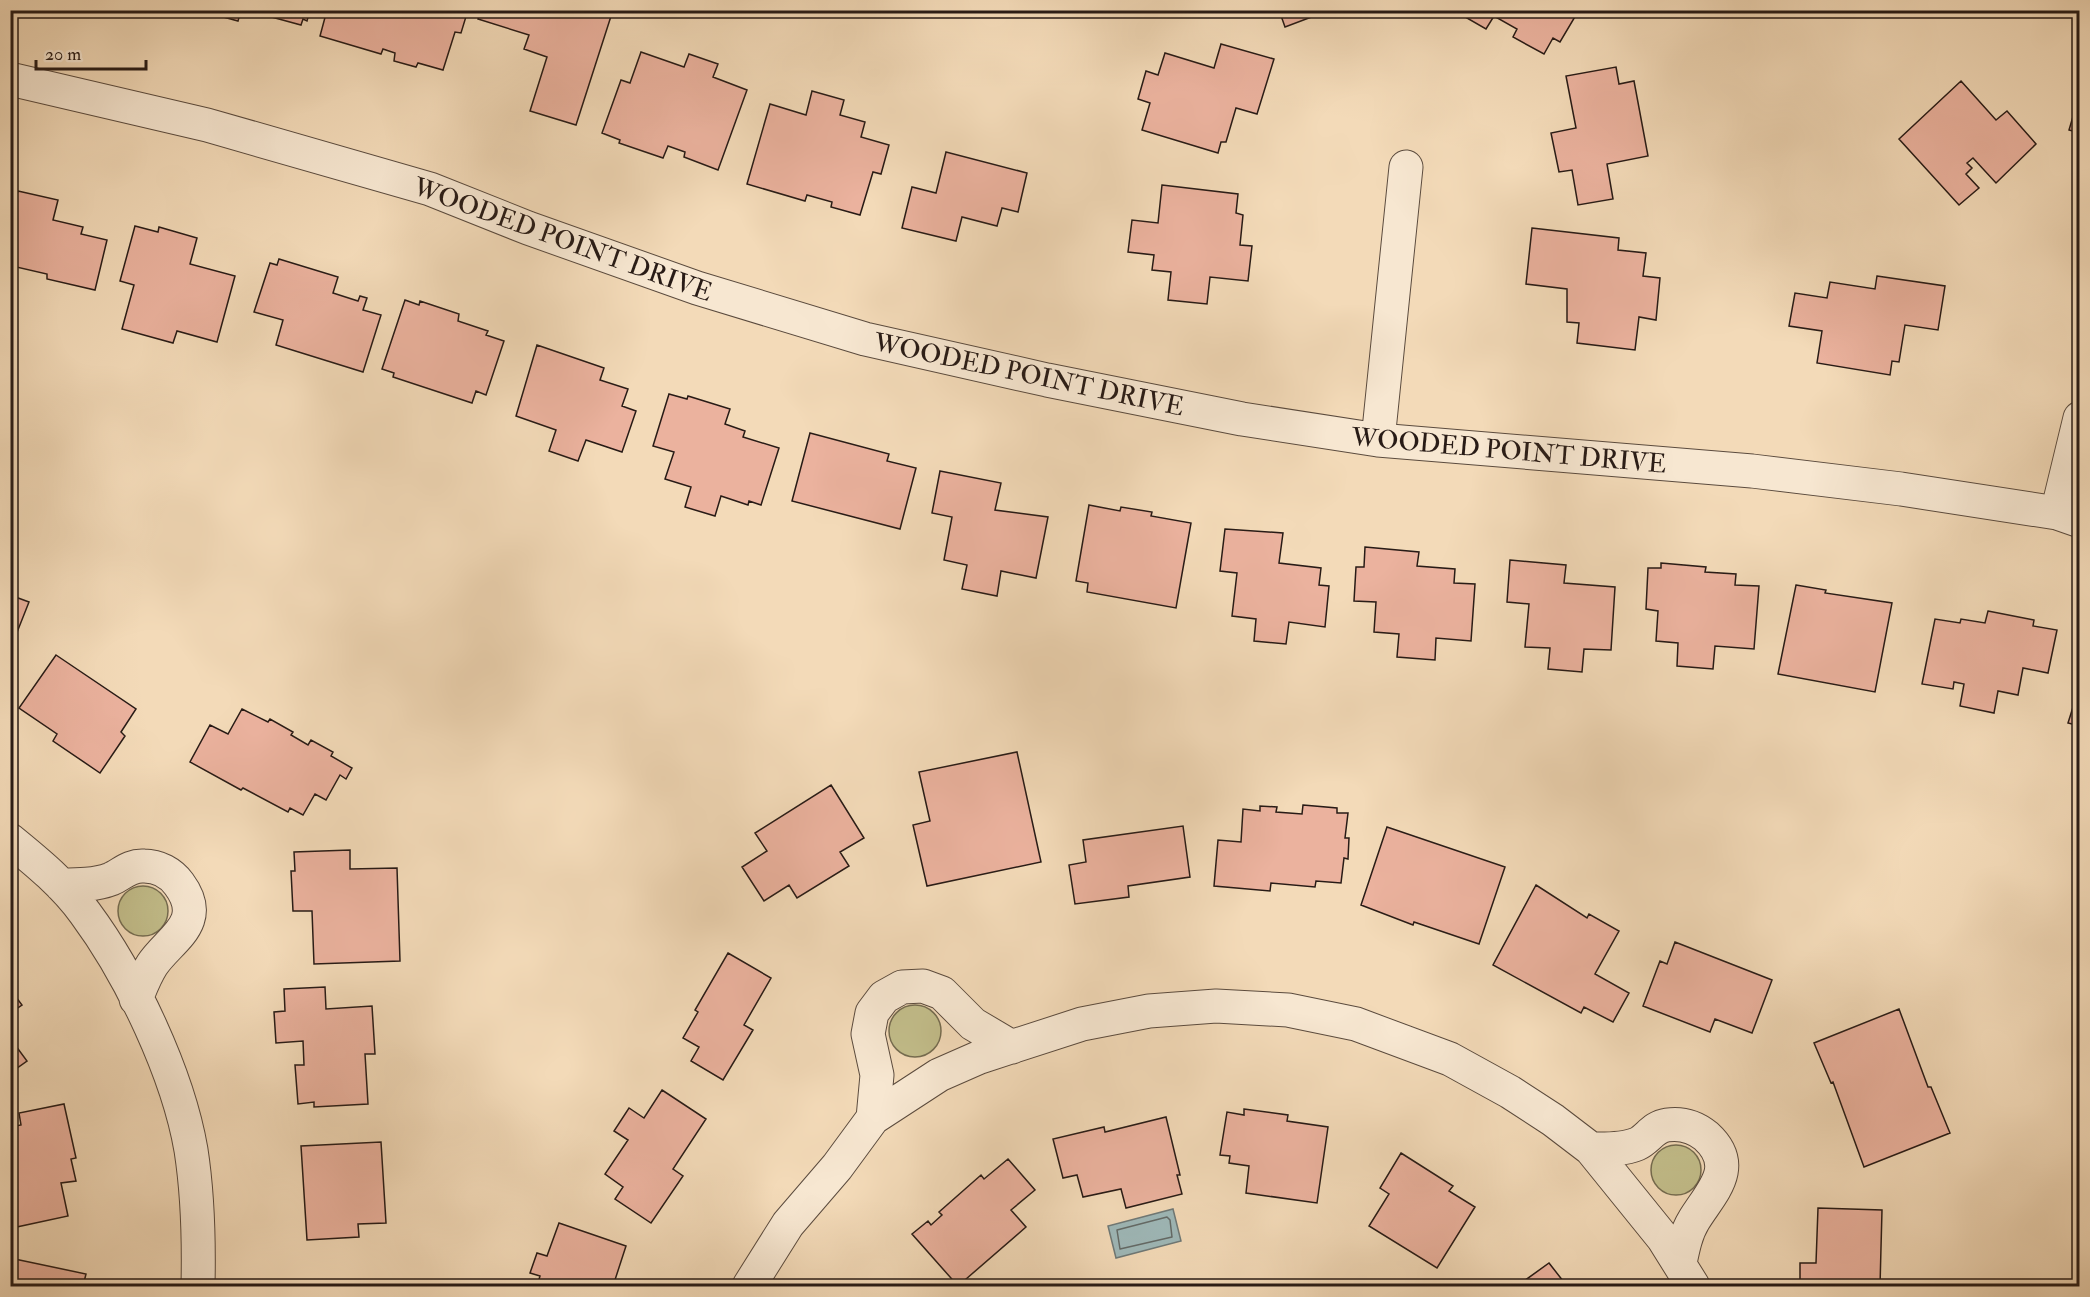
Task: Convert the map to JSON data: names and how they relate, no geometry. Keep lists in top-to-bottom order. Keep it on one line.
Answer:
{"streets":{"street":["WOODED POINT DRIVE"]},"scale_bar":"20 m"}
